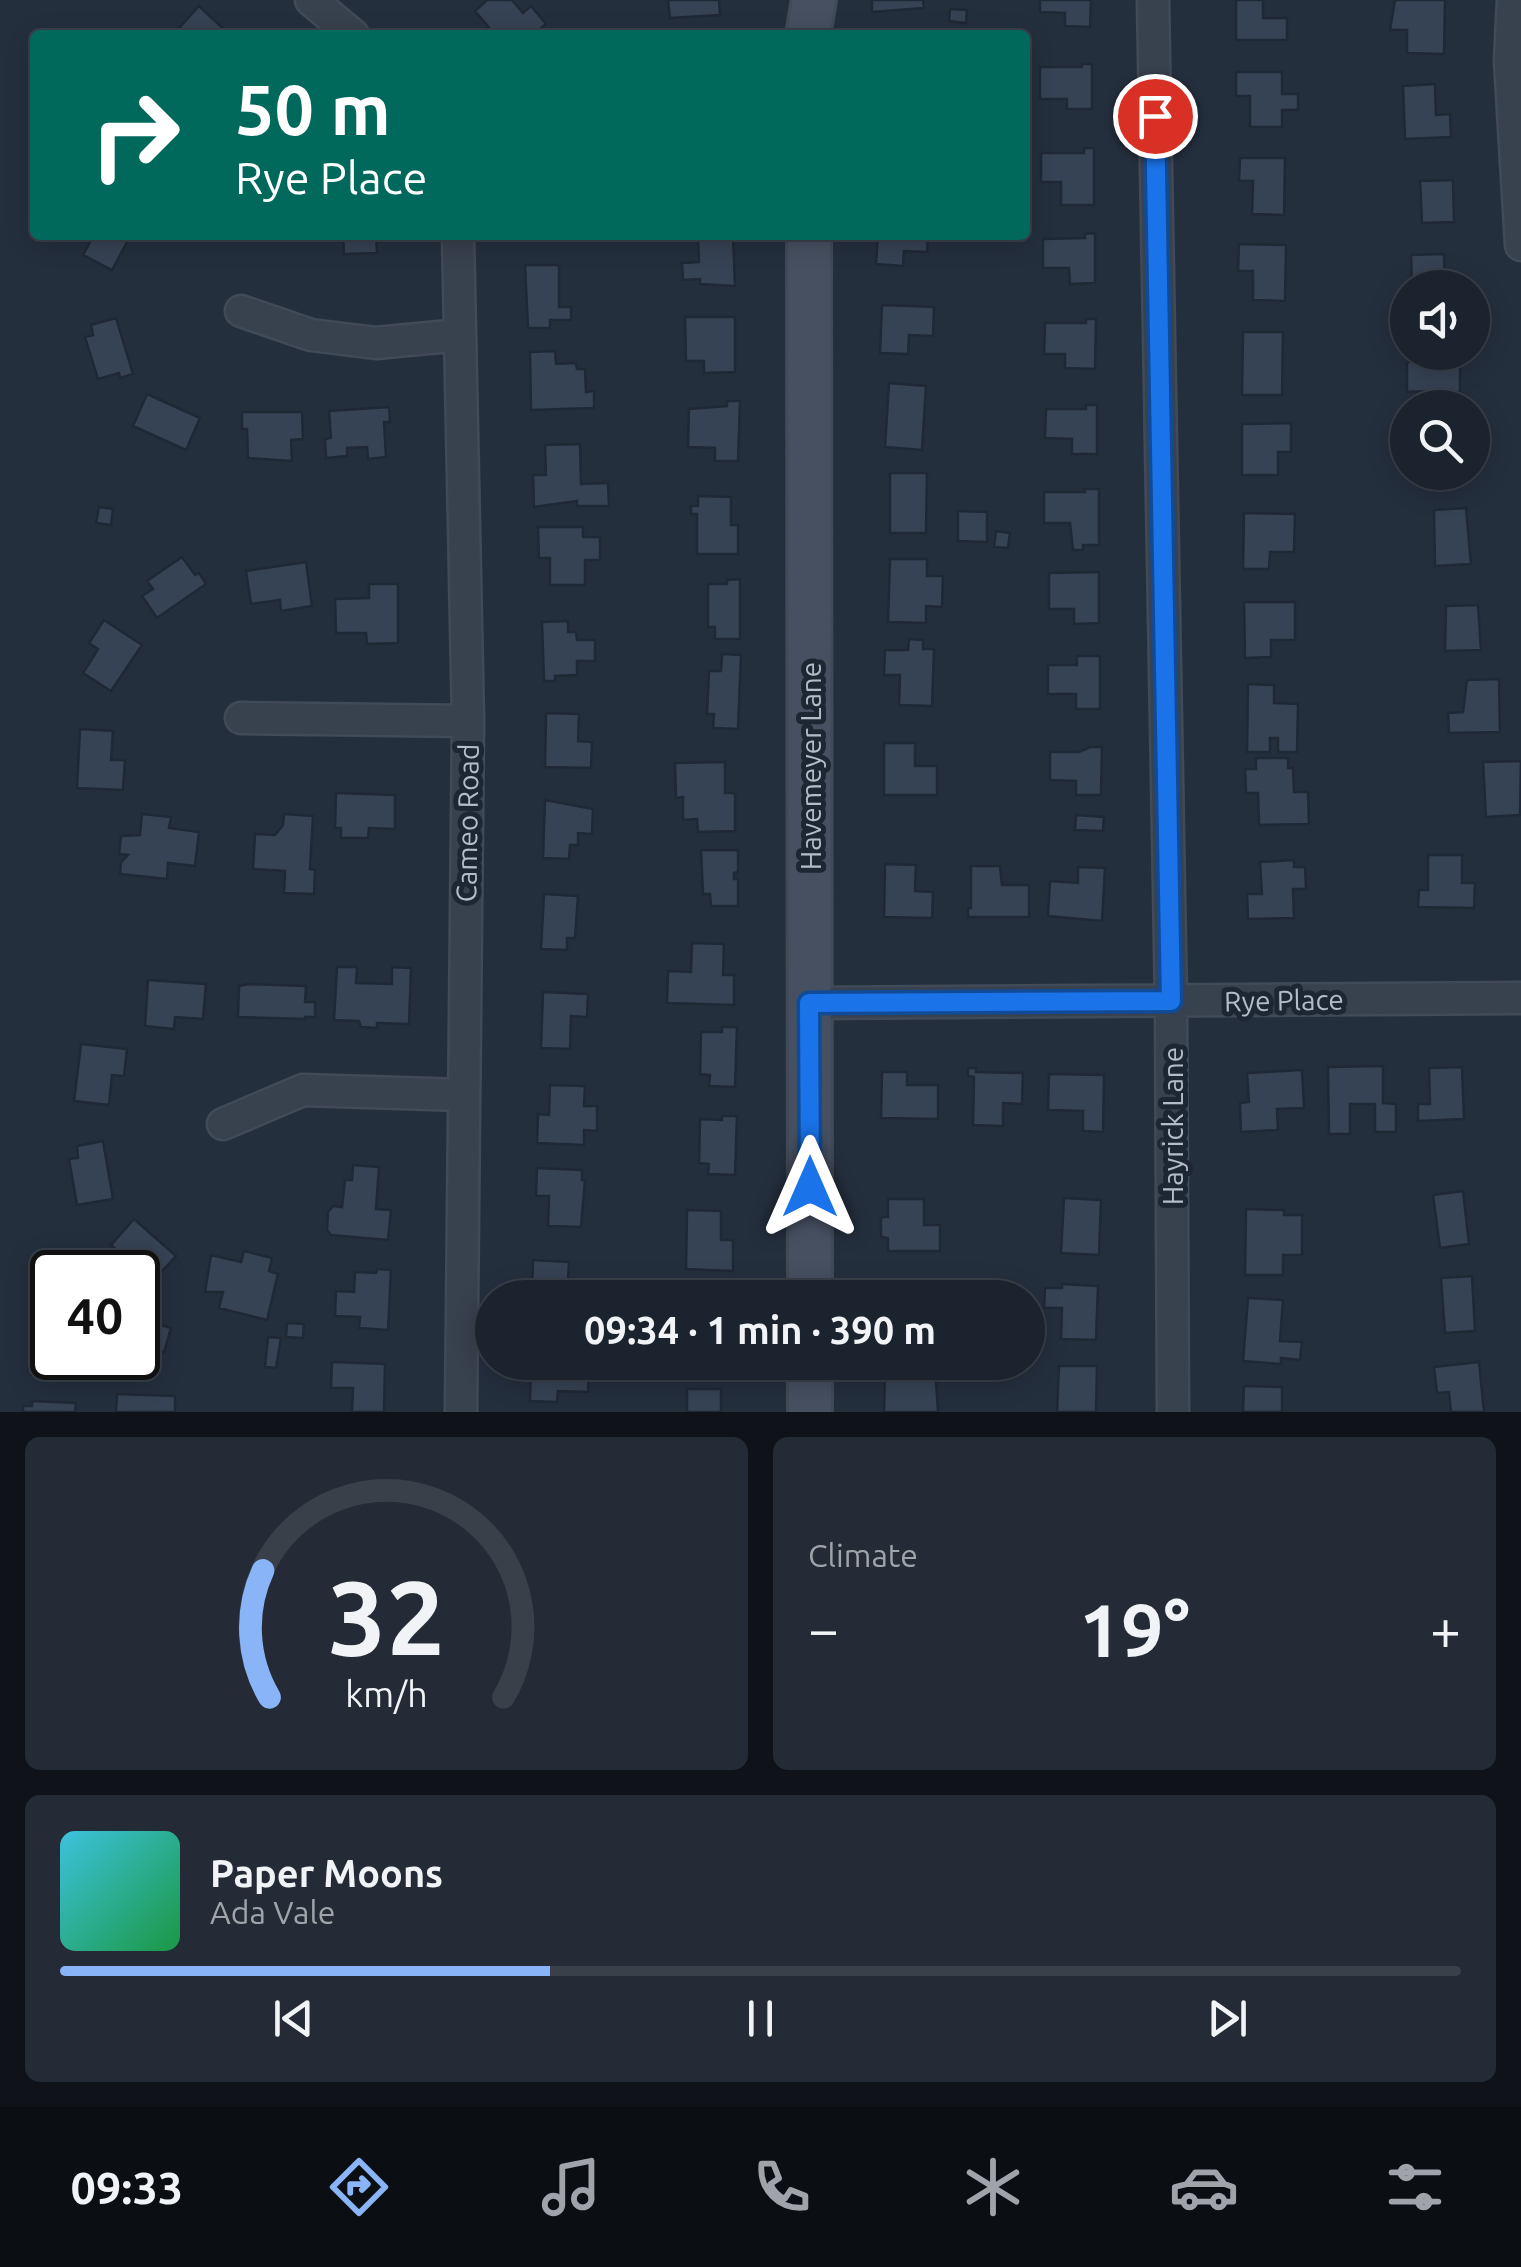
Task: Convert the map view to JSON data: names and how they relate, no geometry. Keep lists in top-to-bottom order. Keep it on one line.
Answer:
{"streets":{"street":["Havemeyer Lane","Cameo Road","Rye Place","Hayrick Lane"]},"crossings":[["Havemeyer Lane","Rye Place"],["Rye Place","Hayrick Lane"]],"page":{"turn":["50 m","Rye Place"],"limit":"40","trip":"09:34 · 1 min · 390 m","tile":"Climate","heat":["−","19°","+"],"song":["Paper Moons","Ada Vale"],"tabs":"09:33","gauge":["32","km/h"]}}
